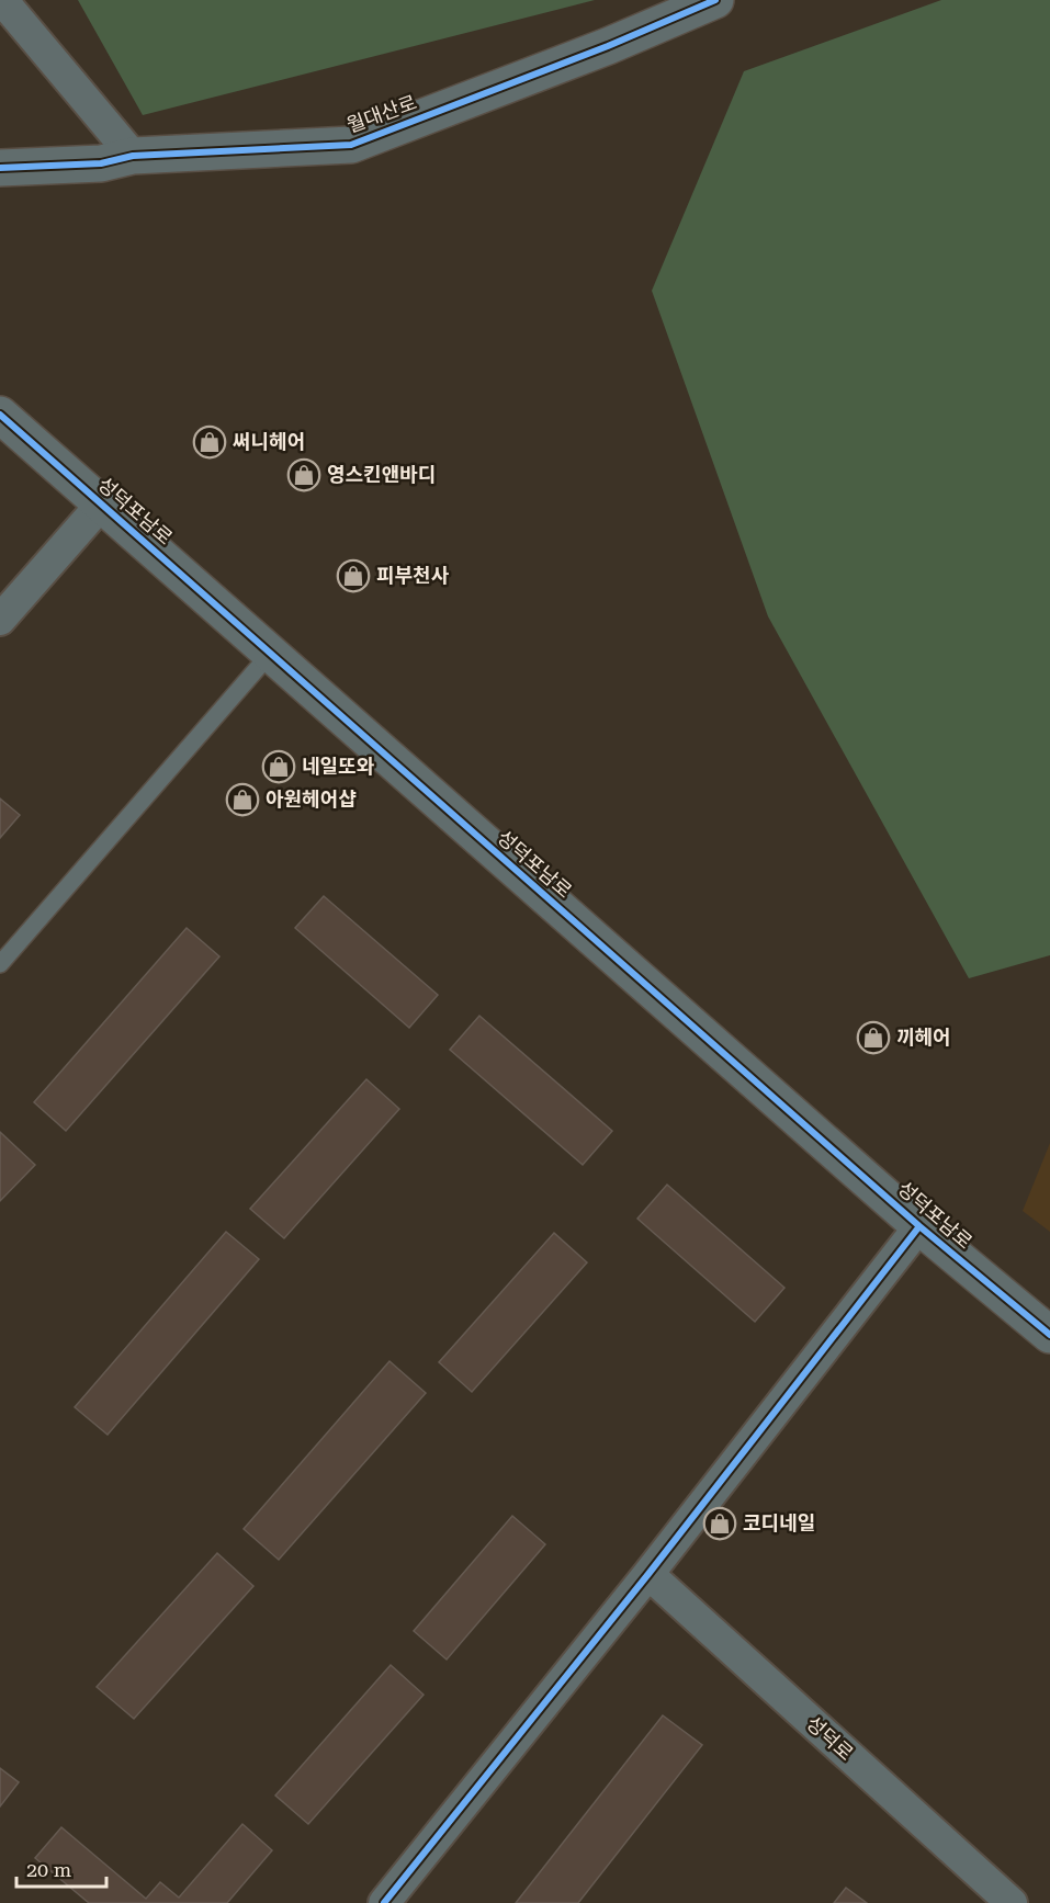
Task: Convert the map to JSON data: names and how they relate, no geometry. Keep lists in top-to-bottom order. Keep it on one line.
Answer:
{"streets":{"street":["월대산로","성덕포남로","성덕로"]},"places":{"shop":["써니헤어","영스킨앤바디","피부천사","네일또와","아원헤어샵","끼헤어","코디네일"]},"scale_bar":"20 m"}
